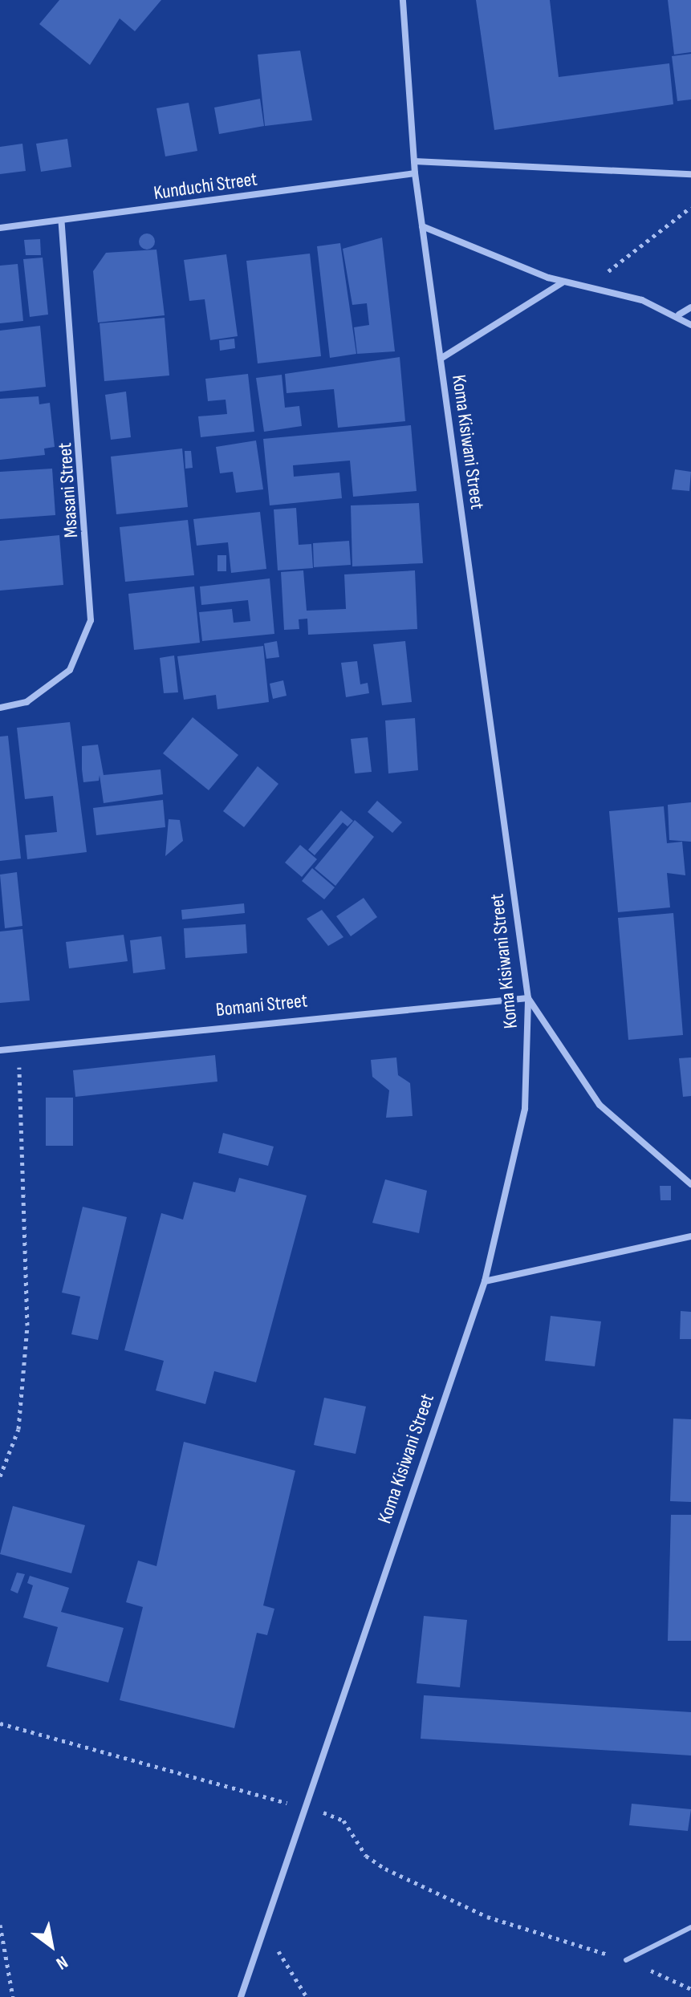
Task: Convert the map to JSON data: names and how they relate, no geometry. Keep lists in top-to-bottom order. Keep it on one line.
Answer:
{"streets":{"street":["Kunduchi Street","Koma Kisiwani Street","Msasani Street","Bomani Street"]},"crossings":[["Kunduchi Street","Koma Kisiwani Street"],["Kunduchi Street","Msasani Street"],["Koma Kisiwani Street","Bomani Street"]],"north":"bottom right"}
